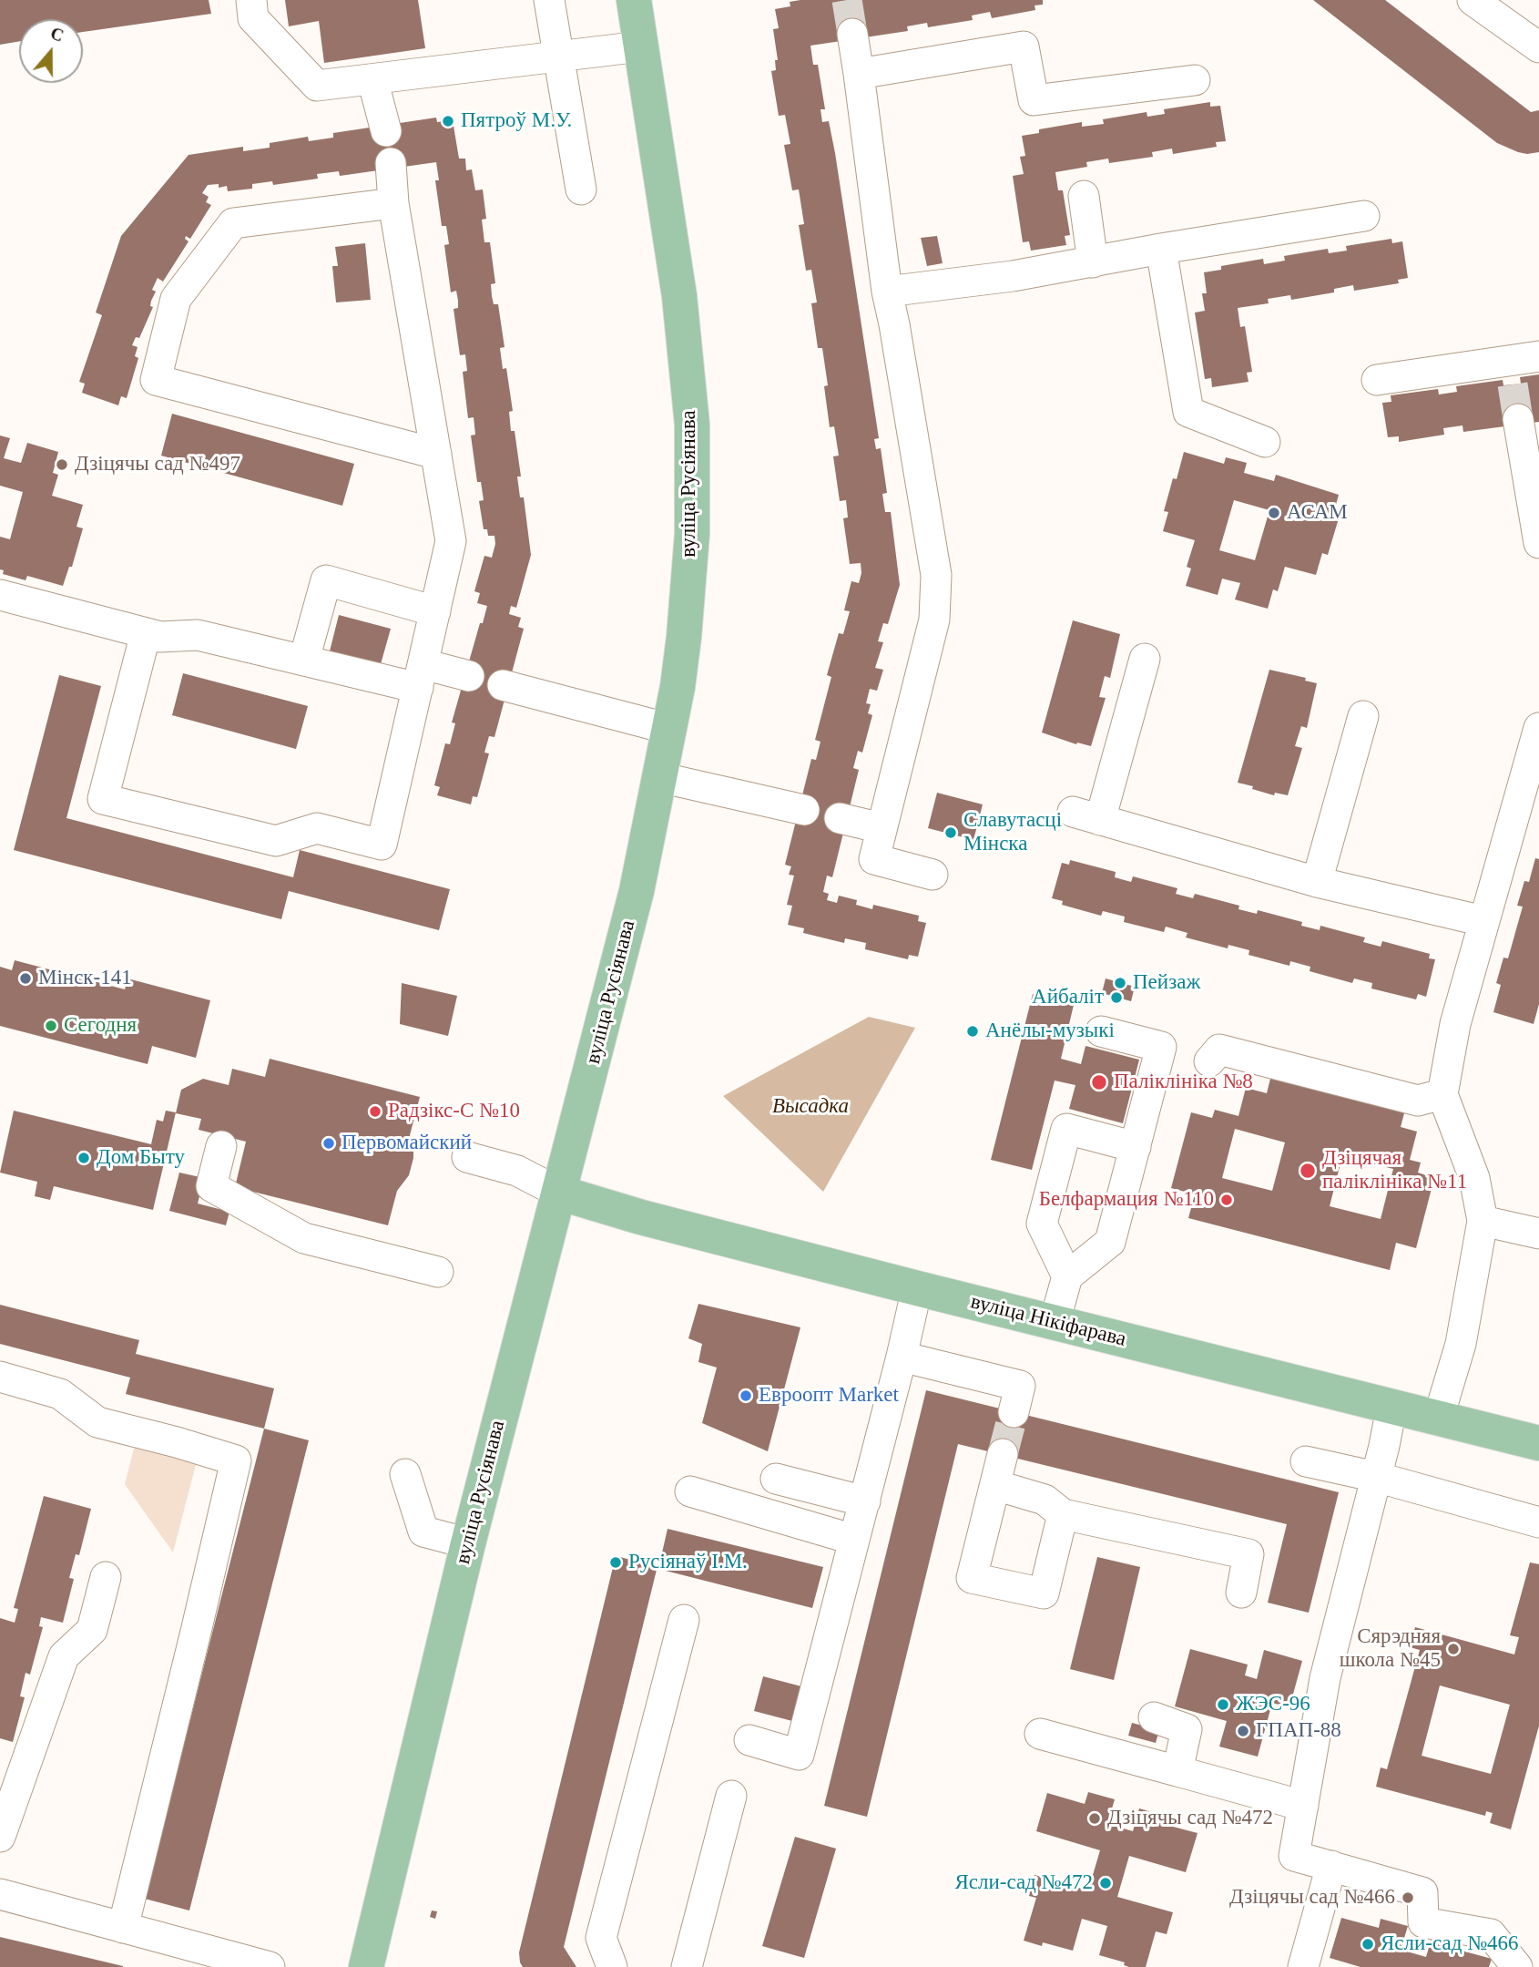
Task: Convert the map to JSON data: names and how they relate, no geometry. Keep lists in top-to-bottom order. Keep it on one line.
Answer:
{"streets":{"main road":["вуліца Русіянава","вуліца Нікіфарава"]},"crossings":[["вуліца Русіянава","вуліца Нікіфарава"]],"parks":["Высадка"],"places":["Пятроў М.У.","Дзіцячы сад №497","АСАМ","Славутасці Мінска","Мінск-141","Пейзаж","Айбаліт","Сегодня","Анёлы-музыкі","Паліклініка №8","Радзікс-С №10","Первомайский","Дом Быту","Дзіцячая паліклініка №11","Белфармация №110","Евроопт Market","Русіянаў І.М.","Сярэдняя школа №45","ЖЭС-96","ГПАП-88","Дзіцячы сад №472","Ясли-сад №472","Дзіцячы сад №466","Ясли-сад №466"],"north":"top"}
